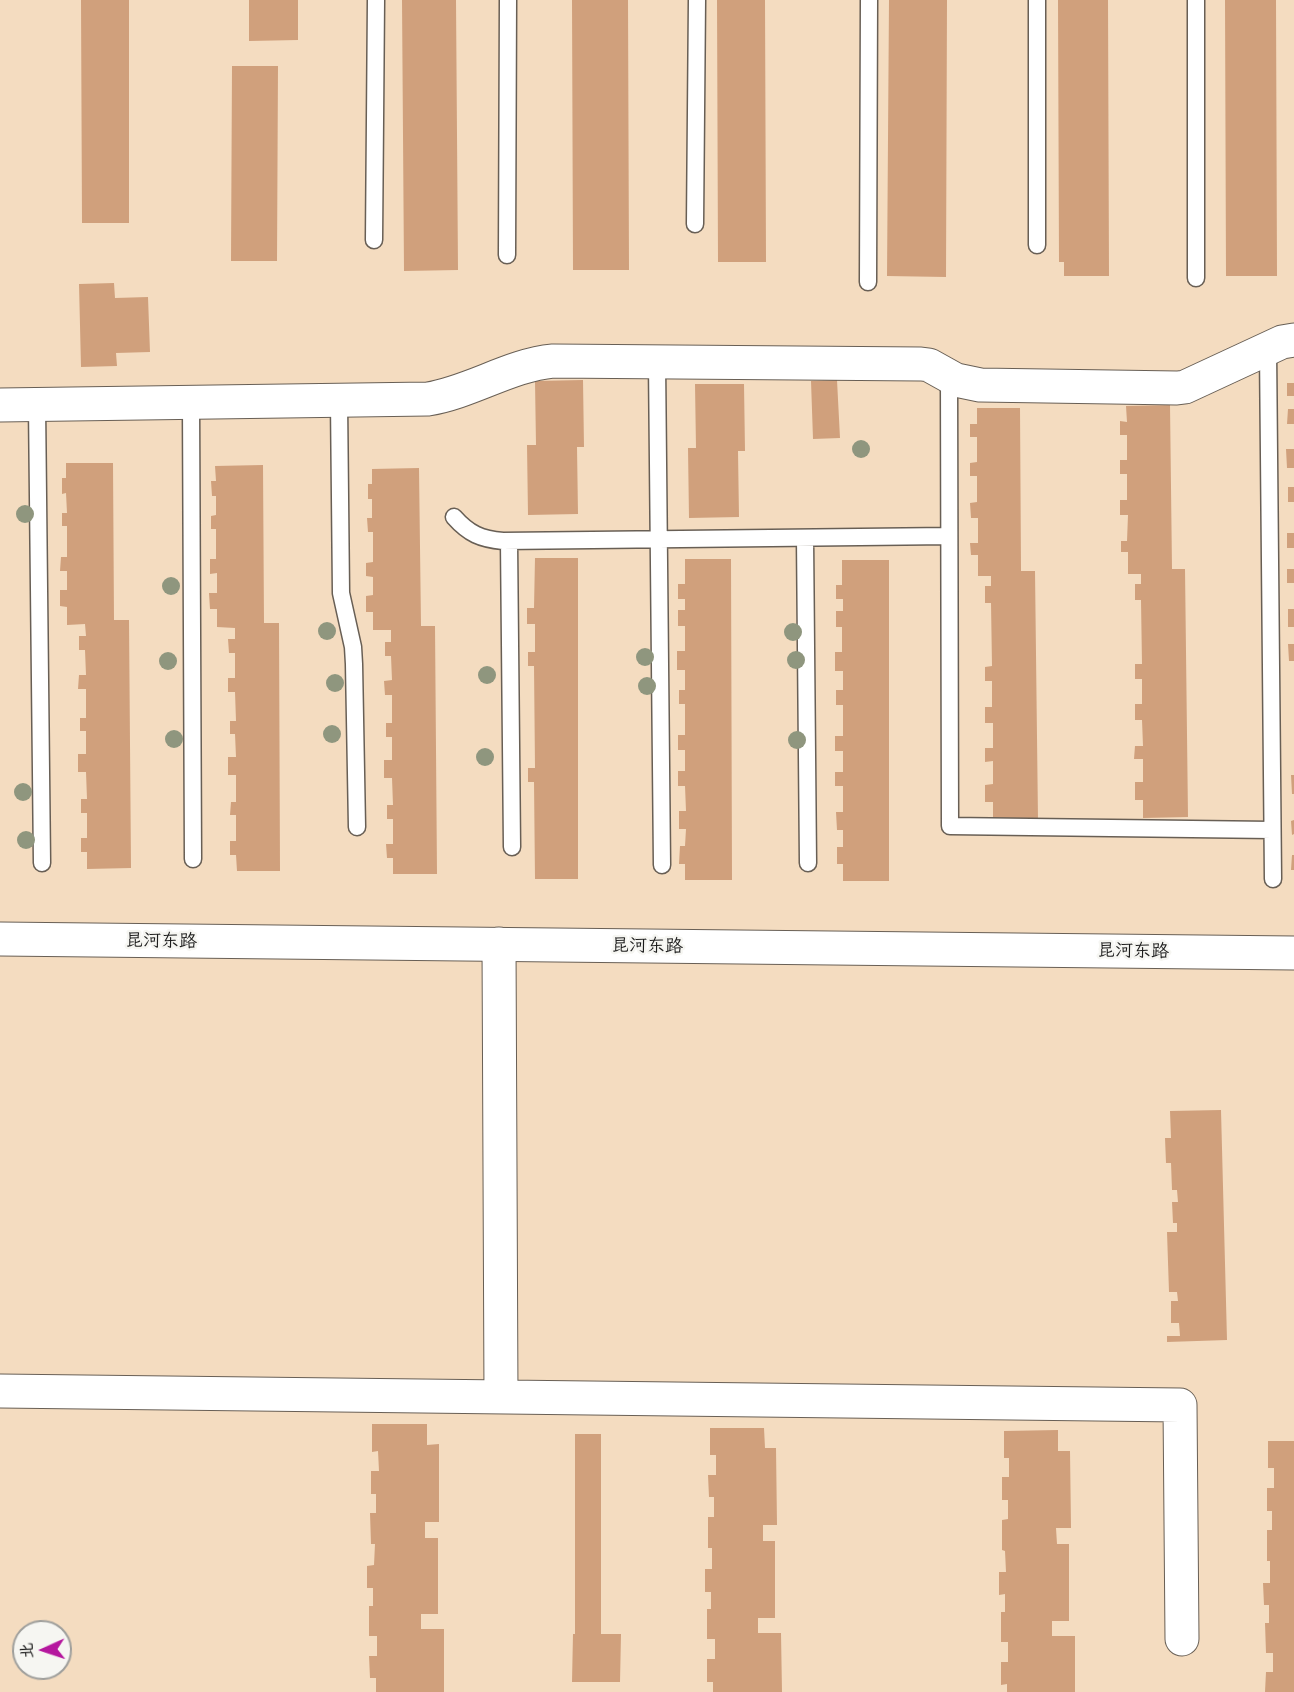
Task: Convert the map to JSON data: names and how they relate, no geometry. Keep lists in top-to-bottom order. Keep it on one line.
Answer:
{"streets":{"street":["昆河东路"]},"north":"left"}
